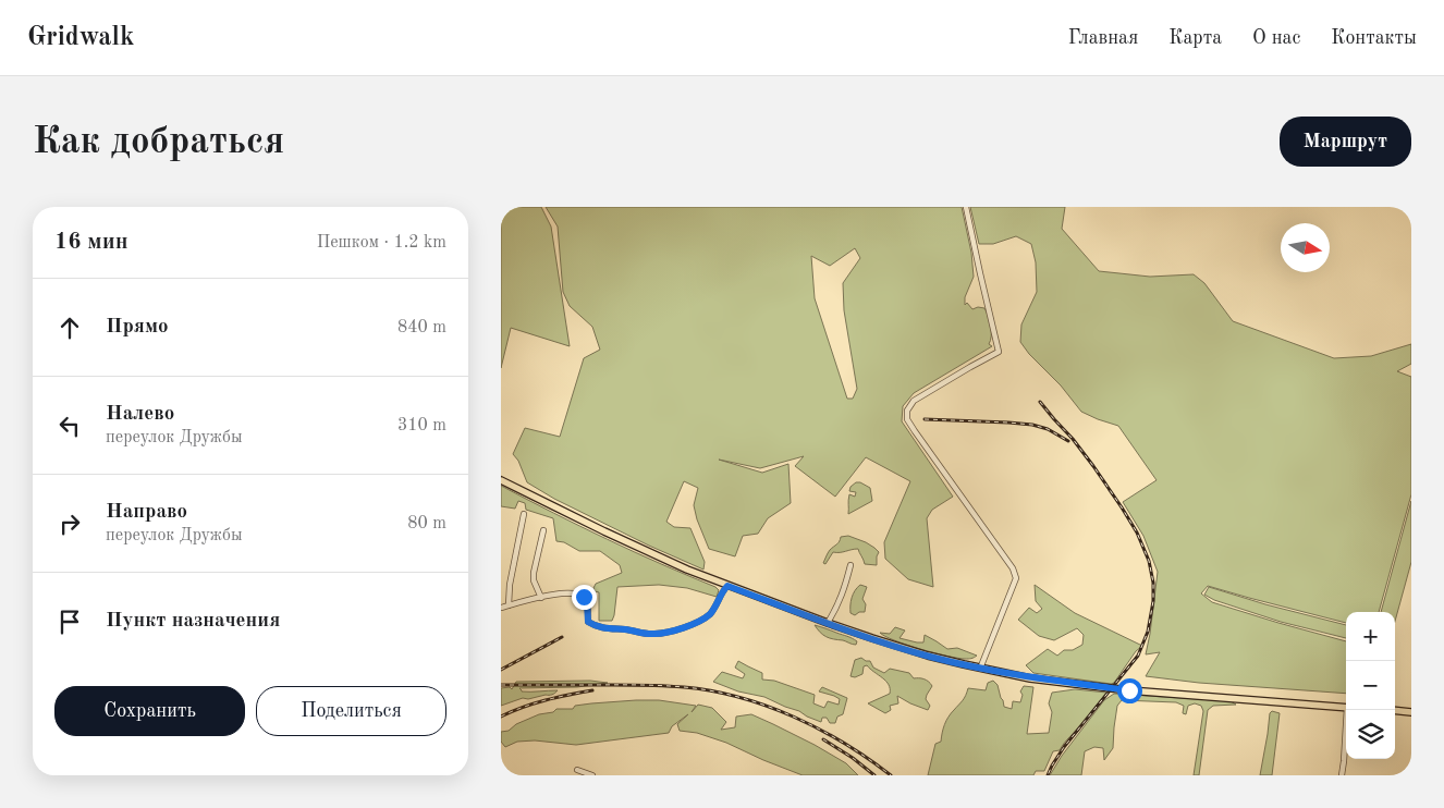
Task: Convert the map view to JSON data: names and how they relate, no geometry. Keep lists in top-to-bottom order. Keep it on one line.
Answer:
{"north":"right","page":{"header":"Gridwalk","nav":["Главная","Карта","О нас","Контакты"],"buttons":["Маршрут",["Сохранить","Поделиться"]],"title":"Как добраться","heading":["16 мин","Пешком · 1.2 km"],"list":[["Прямо","840 m"],["Налево","переулок Дружбы","310 m"],["Направо","переулок Дружбы","80 m"],"Пункт назначения"],"map_buttons":["+","−"]}}
